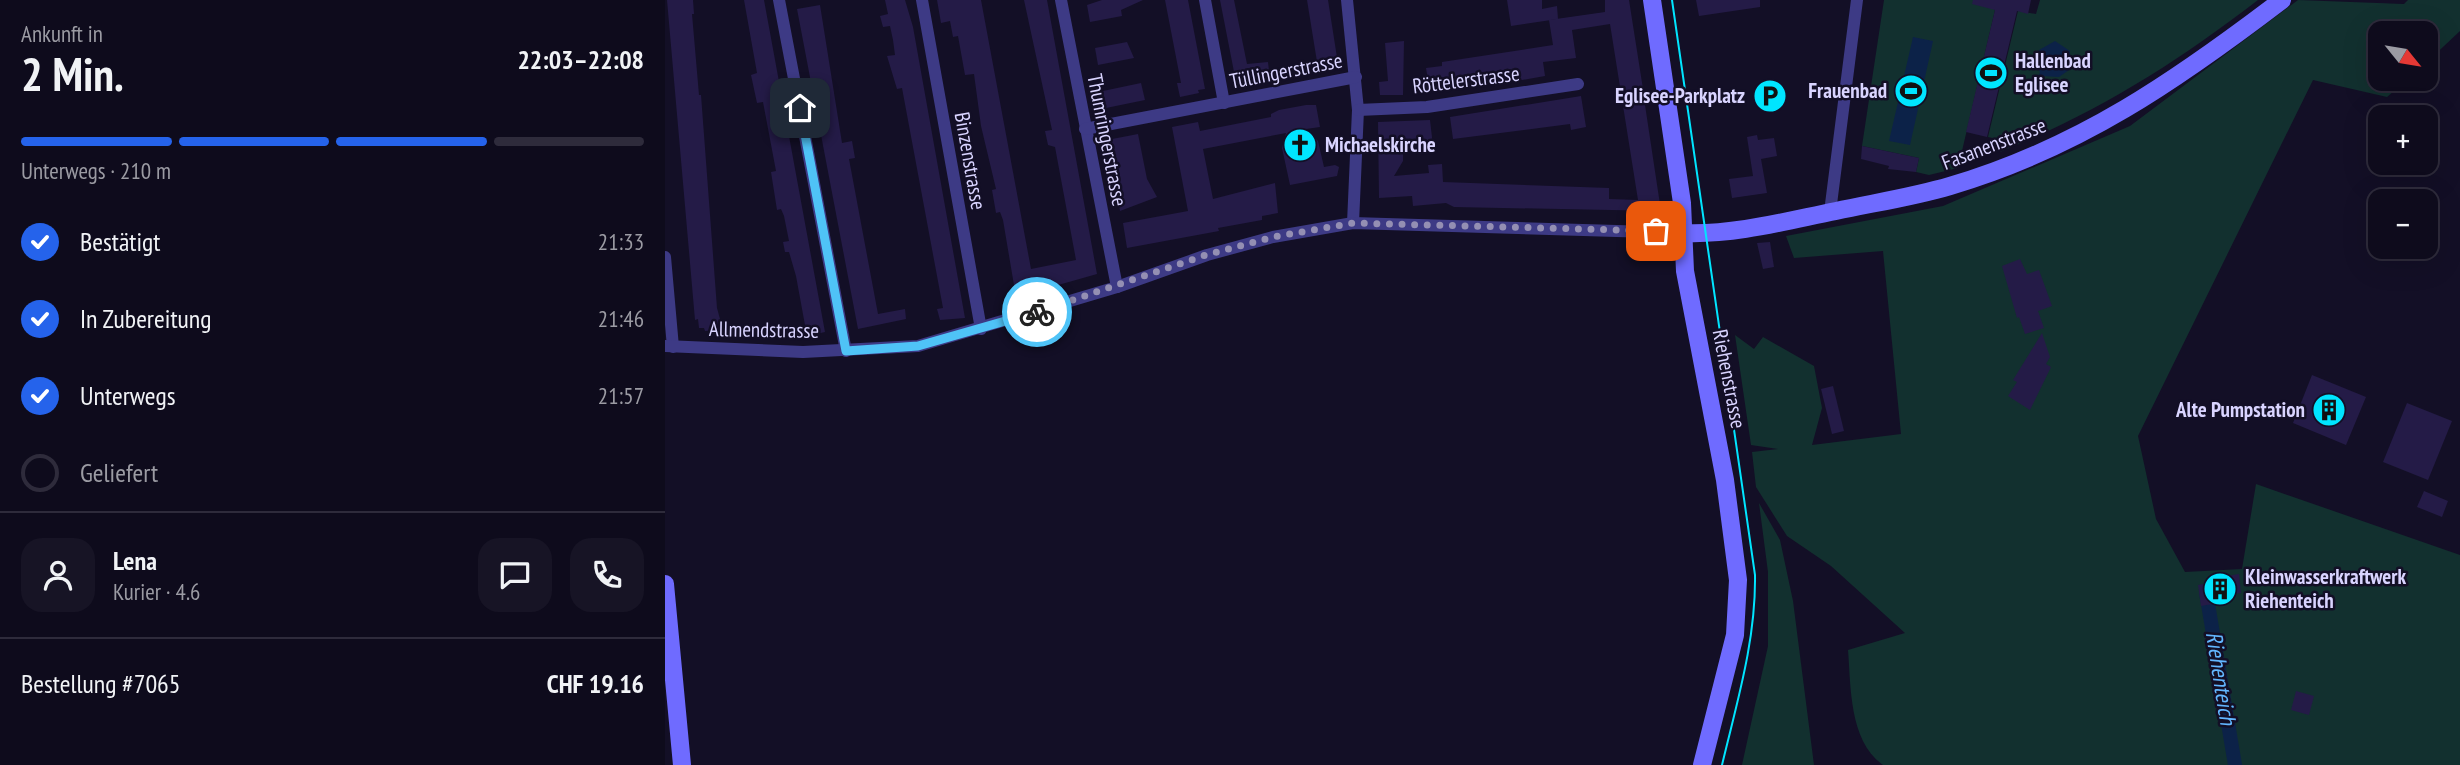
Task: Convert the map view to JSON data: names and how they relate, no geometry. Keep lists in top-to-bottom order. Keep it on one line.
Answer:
{"streets":{"main road":["Fasanenstrasse","Riehenstrasse"],"street":["Tüllingerstrasse","Röttelerstrasse","Thumringerstrasse","Binzenstrasse","Allmendstrasse"]},"crossings":[["Tüllingerstrasse","Thumringerstrasse"],["Thumringerstrasse","Allmendstrasse"],["Fasanenstrasse","Allmendstrasse"],["Fasanenstrasse","Riehenstrasse"],["Binzenstrasse","Allmendstrasse"],["Allmendstrasse","Riehenstrasse"]],"water":["Riehenteich"],"places":{"sports":["Hallenbad Eglisee","Frauenbad"],"parking":["Eglisee-Parkplatz"],"church":["Michaelskirche"],"building":["Alte Pumpstation","Kleinwasserkraftwerk Riehenteich"]},"north":"bottom right","page":{"heading":["2 Min.","Ankunft in","22:03–22:08"],"panel":["Lena","Kurier · 4.6","Bestellung #7065","CHF 19.16"],"map_buttons":["+","−"],"bar":"Unterwegs · 210 m","list":[["Bestätigt","21:33"],["In Zubereitung","21:46"],["Unterwegs","21:57"],"Geliefert"]}}
